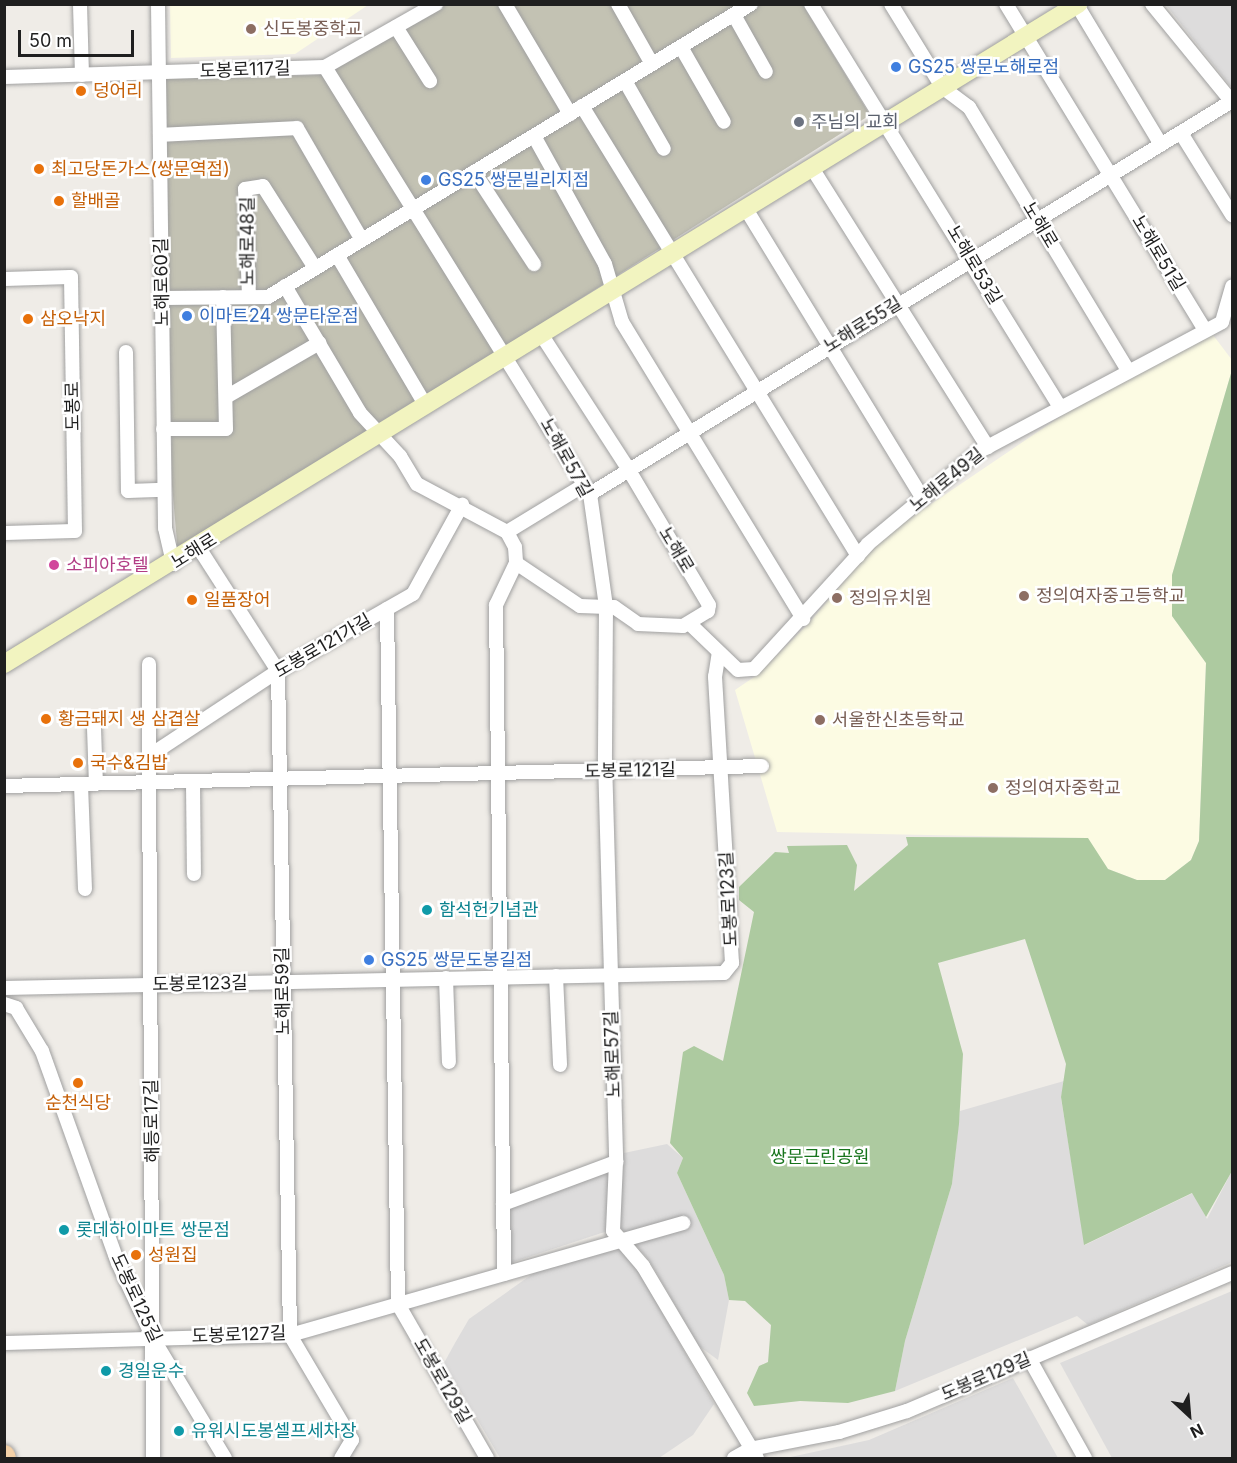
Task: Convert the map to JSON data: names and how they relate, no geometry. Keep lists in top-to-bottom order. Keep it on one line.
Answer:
{"streets":{"main road":["노해로"],"street":["도봉로117길","노해로48길","노해로51길","노해로53길","노해로60길","노해로55길","도봉로","노해로57길","노해로49길","도봉로121가길","도봉로121길","도봉로123길","노해로59길","해등로17길","도봉로125길","도봉로127길","도봉로129길"]},"crossings":[["도봉로117길","노해로60길"],["노해로","노해로51길"],["노해로","노해로53길"],["노해로","노해로60길"],["노해로","노해로55길"],["노해로","노해로57길"],["노해로","노해로49길"],["노해로48길","노해로60길"],["노해로51길","노해로49길"],["노해로53길","노해로55길"],["노해로53길","노해로49길"],["노해로55길","노해로57길"],["노해로57길","도봉로121길"],["노해로57길","도봉로123길"],["노해로57길","도봉로127길"],["노해로57길","도봉로129길"],["노해로49길","도봉로123길"],["도봉로121가길","노해로59길"],["도봉로121길","도봉로123길"],["도봉로121길","노해로59길"],["도봉로121길","해등로17길"],["도봉로123길","노해로59길"],["도봉로123길","해등로17길"],["노해로59길","도봉로127길"],["해등로17길","도봉로125길"],["해등로17길","도봉로127길"],["도봉로125길","도봉로127길"],["도봉로127길","도봉로129길"]],"parks":["쌍문근린공원"],"places":["신도봉중학교","GS25 쌍문노해로점","덩어리","주님의 교회","최고당돈가스(쌍문역점)","GS25 쌍문빌리지점","할배골","이마트24 쌍문타운점","삼오낙지","소피아호텔","정의여자중고등학교","정의유치원","일품장어","황금돼지 생 삼겹살","서울한신초등학교","국수&김밥","정의여자중학교","함석헌기념관","GS25 쌍문도봉길점","순천식당","롯데하이마트 쌍문점","성원집","경일운수","유워시도봉셀프세차장"],"scale_bar":"50 m","north":"bottom right"}
